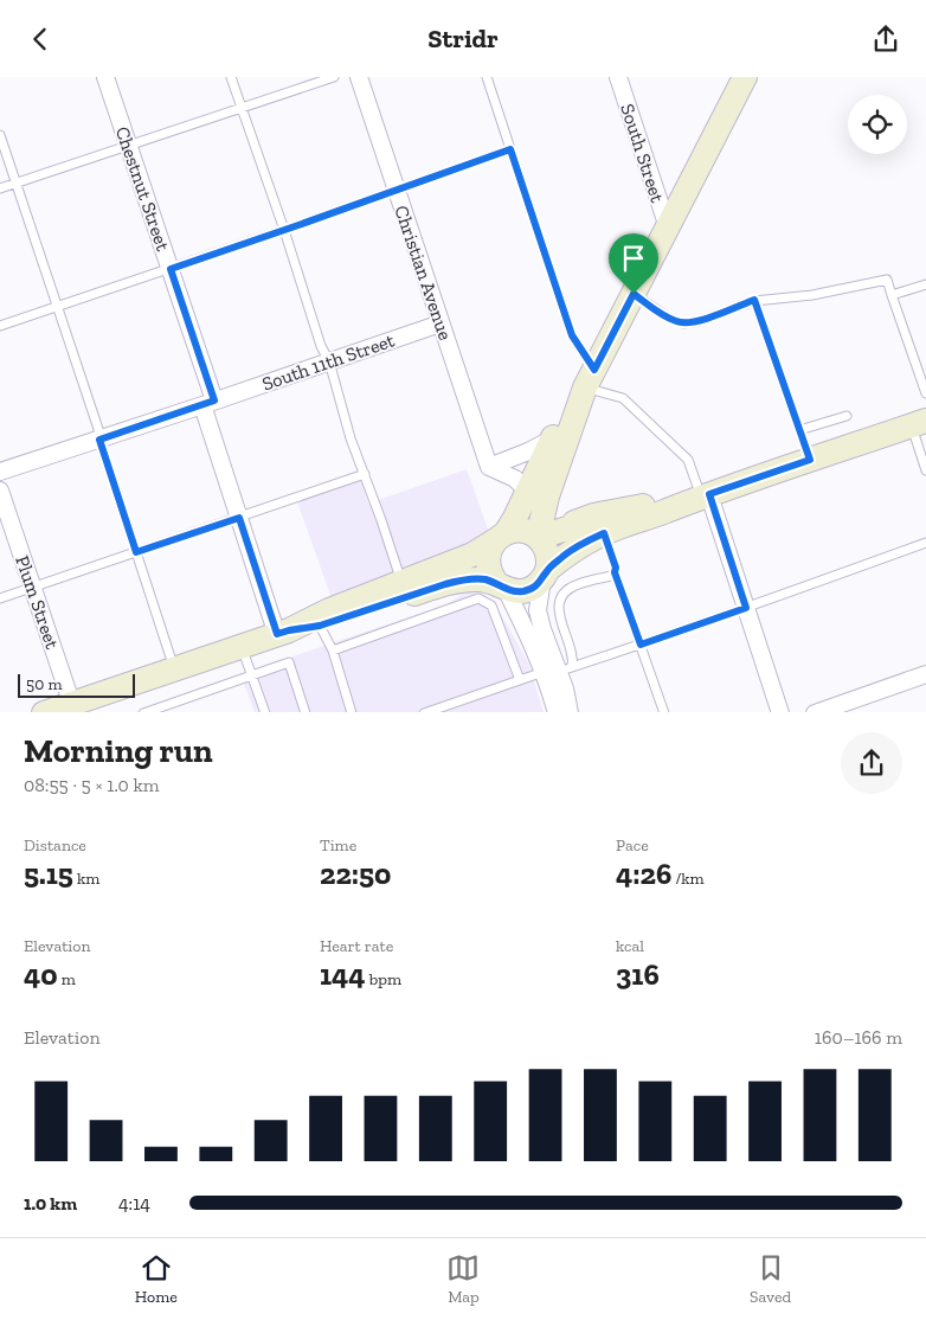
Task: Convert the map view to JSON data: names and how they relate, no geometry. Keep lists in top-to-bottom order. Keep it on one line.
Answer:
{"streets":{"street":["South Street","Chestnut Street","Christian Avenue","South 11th Street","Plum Street"]},"crossings":[["Chestnut Street","South 11th Street"],["Christian Avenue","South 11th Street"]],"scale_bar":"50 m","page":{"header":"Stridr","scale":"50 m","heading":["Morning run","08:55 · 5 × 1.0 km"],"stats":[["Distance","5.15 km"],["Time","22:50"],["Pace","4:26 /km"],["Elevation","40 m"],["Heart rate","144 bpm"],["kcal","316"]],"chart":["Elevation","160–166 m"],"list":[{"name":"1.0 km","note":"4:14"}],"tabs":["Home","Map","Saved"]}}
